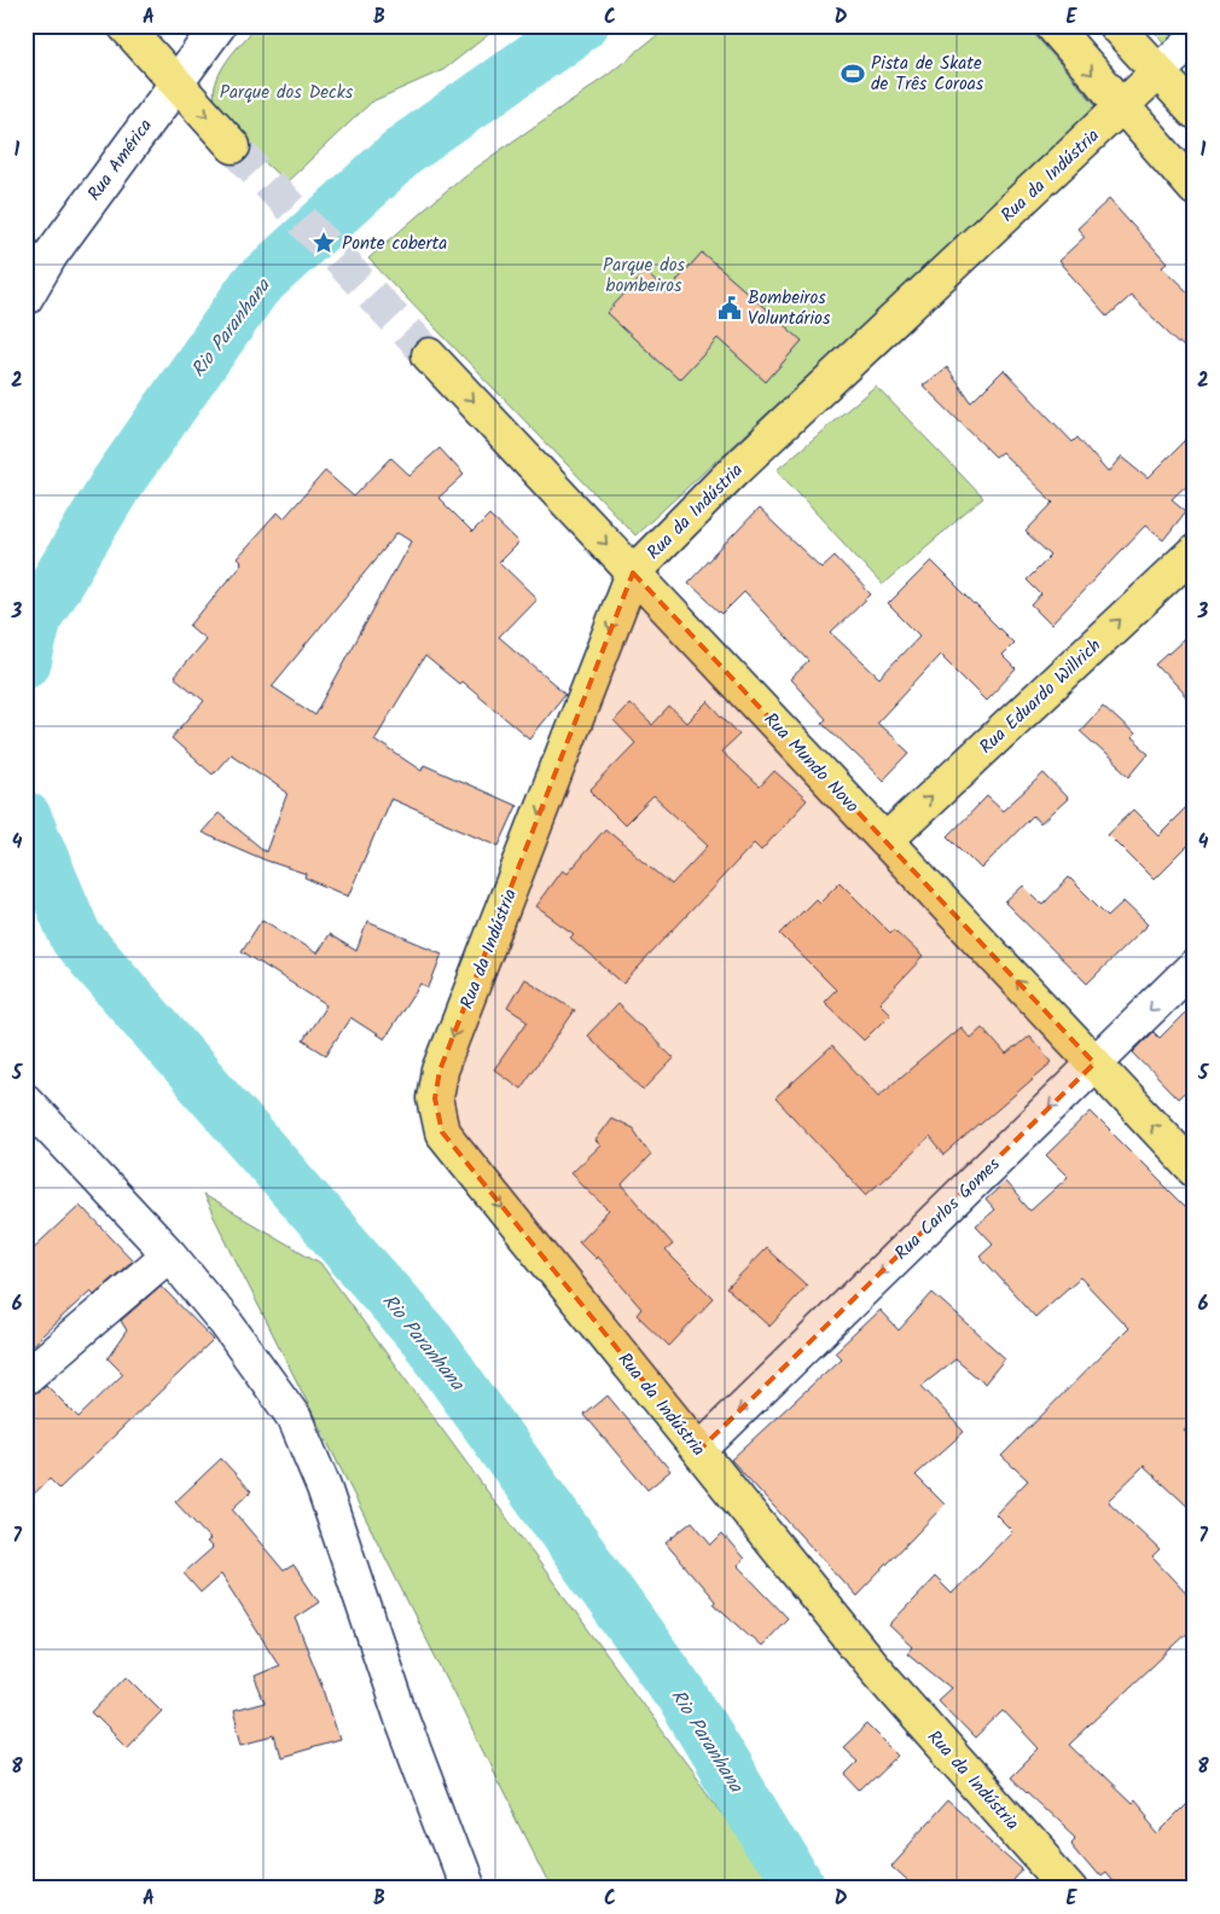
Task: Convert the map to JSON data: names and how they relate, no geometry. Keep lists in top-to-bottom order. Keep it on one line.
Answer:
{"streets":{"main road":["Rua da Indústria","Rua Eduardo Willrich","Rua Mundo Novo"],"street":["Rua América","Rua Carlos Gomes"]},"crossings":[["Rua da Indústria","Rua Mundo Novo"],["Rua da Indústria","Rua Carlos Gomes"],["Rua Eduardo Willrich","Rua Mundo Novo"],["Rua Mundo Novo","Rua Carlos Gomes"]],"one_way":["Rua da Indústria","Rua Eduardo Willrich","Rua Carlos Gomes"],"water":["Rio Paranhana"],"parks":["Parque dos Decks","Parque dos bombeiros"],"places":{"sports":["Pista de Skate de Três Coroas"],"place":["Ponte coberta"],"public building":["Bombeiros Voluntários"]},"grid":{"columns":["A","B","C","D","E"],"rows":["1","2","3","4","5","6","7","8"]}}
